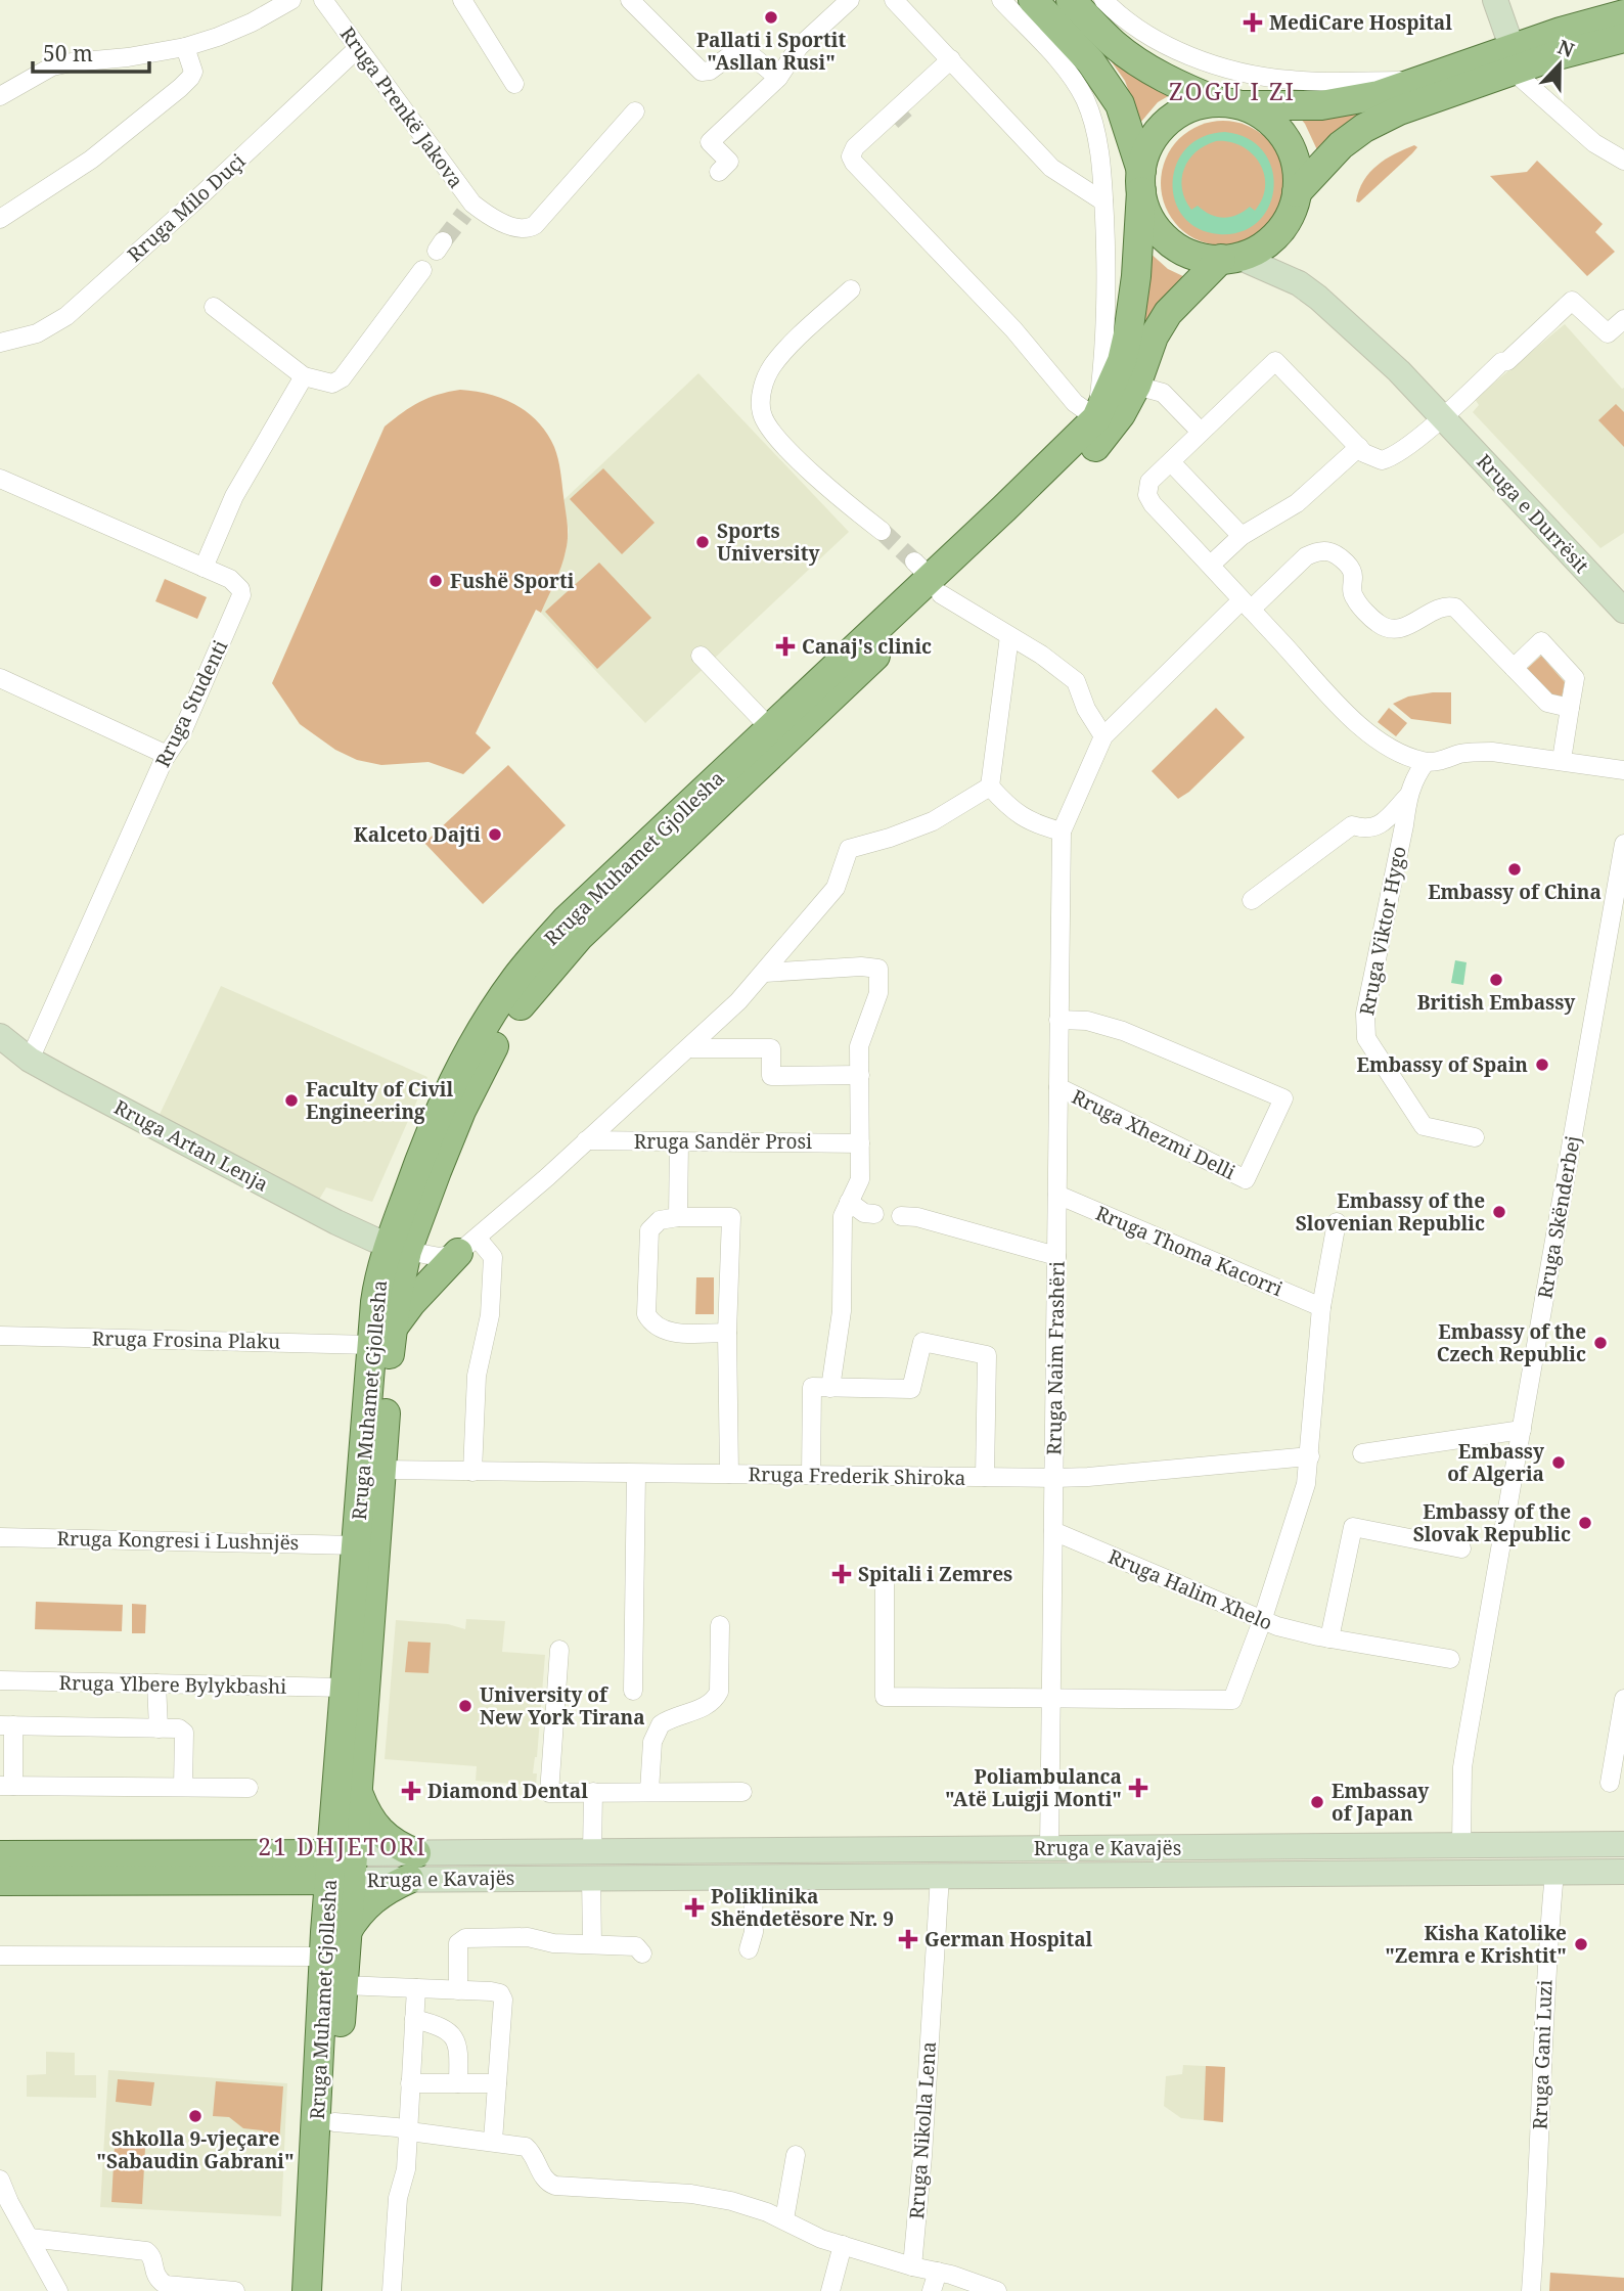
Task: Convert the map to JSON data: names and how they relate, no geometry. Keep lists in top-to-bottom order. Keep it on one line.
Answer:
{"streets":{"main road":["Rruga e Durrësit","Rruga Muhamet Gjollesha","Rruga Artan Lenja","Rruga e Kavajës"],"street":["Rruga Prenkë Jakova","Rruga Milo Duçi","Rruga Studenti","Rruga Viktor Hygo","Rruga Xhezmi Delli","Rruga Sandër Prosi","Rruga Skënderbej","Rruga Thoma Kacorri","Rruga Frosina Plaku","Rruga Naim Frashëri","Rruga Frederik Shiroka","Rruga Kongresi i Lushnjës","Rruga Halim Xhelo","Rruga Ylbere Bylykbashi","Rruga Gani Luzi","Rruga Nikolla Lena"]},"crossings":[["Rruga Prenkë Jakova","Rruga Milo Duçi"],["Rruga e Durrësit","Rruga Muhamet Gjollesha"],["Rruga Studenti","Rruga Artan Lenja"],["Rruga Muhamet Gjollesha","Rruga Artan Lenja"],["Rruga Muhamet Gjollesha","Rruga Frosina Plaku"],["Rruga Muhamet Gjollesha","Rruga Frederik Shiroka"],["Rruga Muhamet Gjollesha","Rruga Kongresi i Lushnjës"],["Rruga Muhamet Gjollesha","Rruga Ylbere Bylykbashi"],["Rruga Muhamet Gjollesha","Rruga e Kavajës"],["Rruga Xhezmi Delli","Rruga Naim Frashëri"],["Rruga Skënderbej","Rruga e Kavajës"],["Rruga Thoma Kacorri","Rruga Naim Frashëri"],["Rruga Naim Frashëri","Rruga Frederik Shiroka"],["Rruga Naim Frashëri","Rruga Halim Xhelo"],["Rruga Naim Frashëri","Rruga e Kavajës"],["Rruga e Kavajës","Rruga Gani Luzi"],["Rruga e Kavajës","Rruga Nikolla Lena"]],"districts":["ZOGU I ZI","21 DHJETORI"],"places":{"other":["Pallati i Sportit \"Asllan Rusi\"","Sports University","Fushë Sporti","Kalceto Dajti","Embassy of China","British Embassy","Embassy of Spain","Faculty of Civil Engineering","Embassy of the Slovenian Republic","Embassy of the Czech Republic","Embassy of Algeria","Embassy of the Slovak Republic","University of New York Tirana","Embassay of Japan","Kisha Katolike \"Zemra e Krishtit\"","Shkolla 9-vjeçare \"Sabaudin Gabrani\""],"health":["MediCare Hospital","Canaj's clinic","Spitali i Zemres","Poliambulanca \"Atë Luigji Monti\"","Diamond Dental","Poliklinika Shëndetësore Nr. 9","German Hospital"]},"scale_bar":"50 m","north":"top"}
